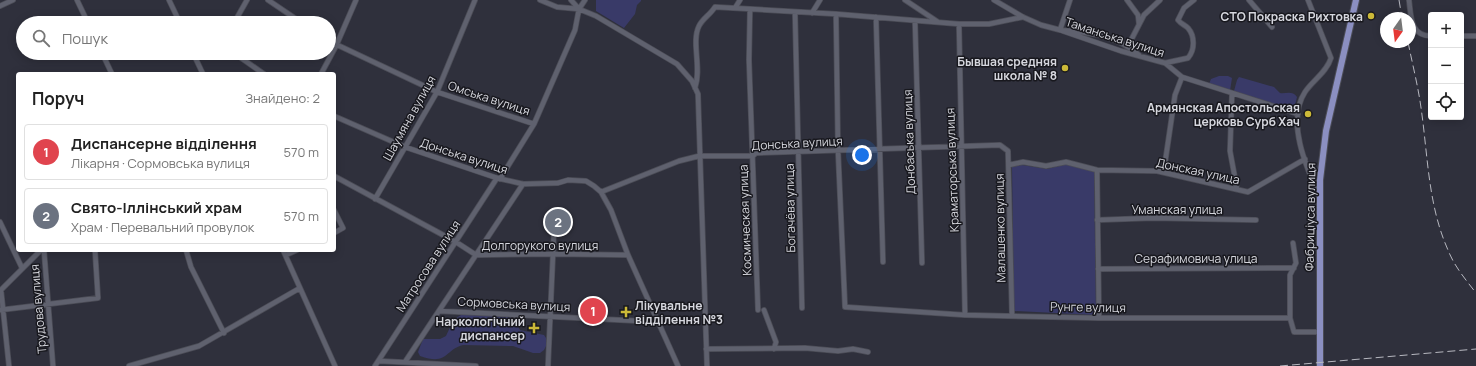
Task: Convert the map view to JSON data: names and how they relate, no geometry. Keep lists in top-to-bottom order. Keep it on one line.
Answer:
{"streets":{"main road":["Фабриціуса вулиця"],"street":["Таманська вулиця","Омська вулиця","Шаумяна вулиця","Донбаська вулиця","Донська вулиця","Краматорська вулиця","Донская улица","Богачёва улица","Уманская улица","Космическая улица","Малашенко вулиця","Долгорукого вулиця","Серафимовича улица","Матросова вулиця","Сормовська вулиця","Рунге вулиця","Трудова вулиця"]},"crossings":[["Омська вулиця","Шаумяна вулиця"],["Омська вулиця","Матросова вулиця"],["Шаумяна вулиця","Донська вулиця"],["Донбаська вулиця","Донська вулиця"],["Донська вулиця","Краматорська вулиця"],["Донська вулиця","Богачёва улица"],["Донська вулиця","Космическая улица"],["Донська вулиця","Малашенко вулиця"],["Донська вулиця","Матросова вулиця"],["Донська вулиця","Рунге вулиця"],["Краматорська вулиця","Рунге вулиця"],["Донская улица","Малашенко вулиця"],["Малашенко вулиця","Рунге вулиця"],["Долгорукого вулиця","Матросова вулиця"]],"places":{"other":["СТО Покраска Рихтовка","Бывшая средняя школа № 8","Армянская Апостольская церковь Сурб Хач"],"health":["Лікувальне відділення №3","Наркологічний диспансер"]},"north":"bottom","page":{"map_buttons":["+","−"],"search":"Пошук","heading":["Поруч","Знайдено: 2"],"list":[{"mark":"1","name":"Диспансерне відділення","note":"Лікарня · Сормовська вулиця","value":"570 m"},{"mark":"2","name":"Свято-Іллінський храм","note":"Храм · Перевальний провулок","value":"570 m"}],"pins":["2","1"]}}
